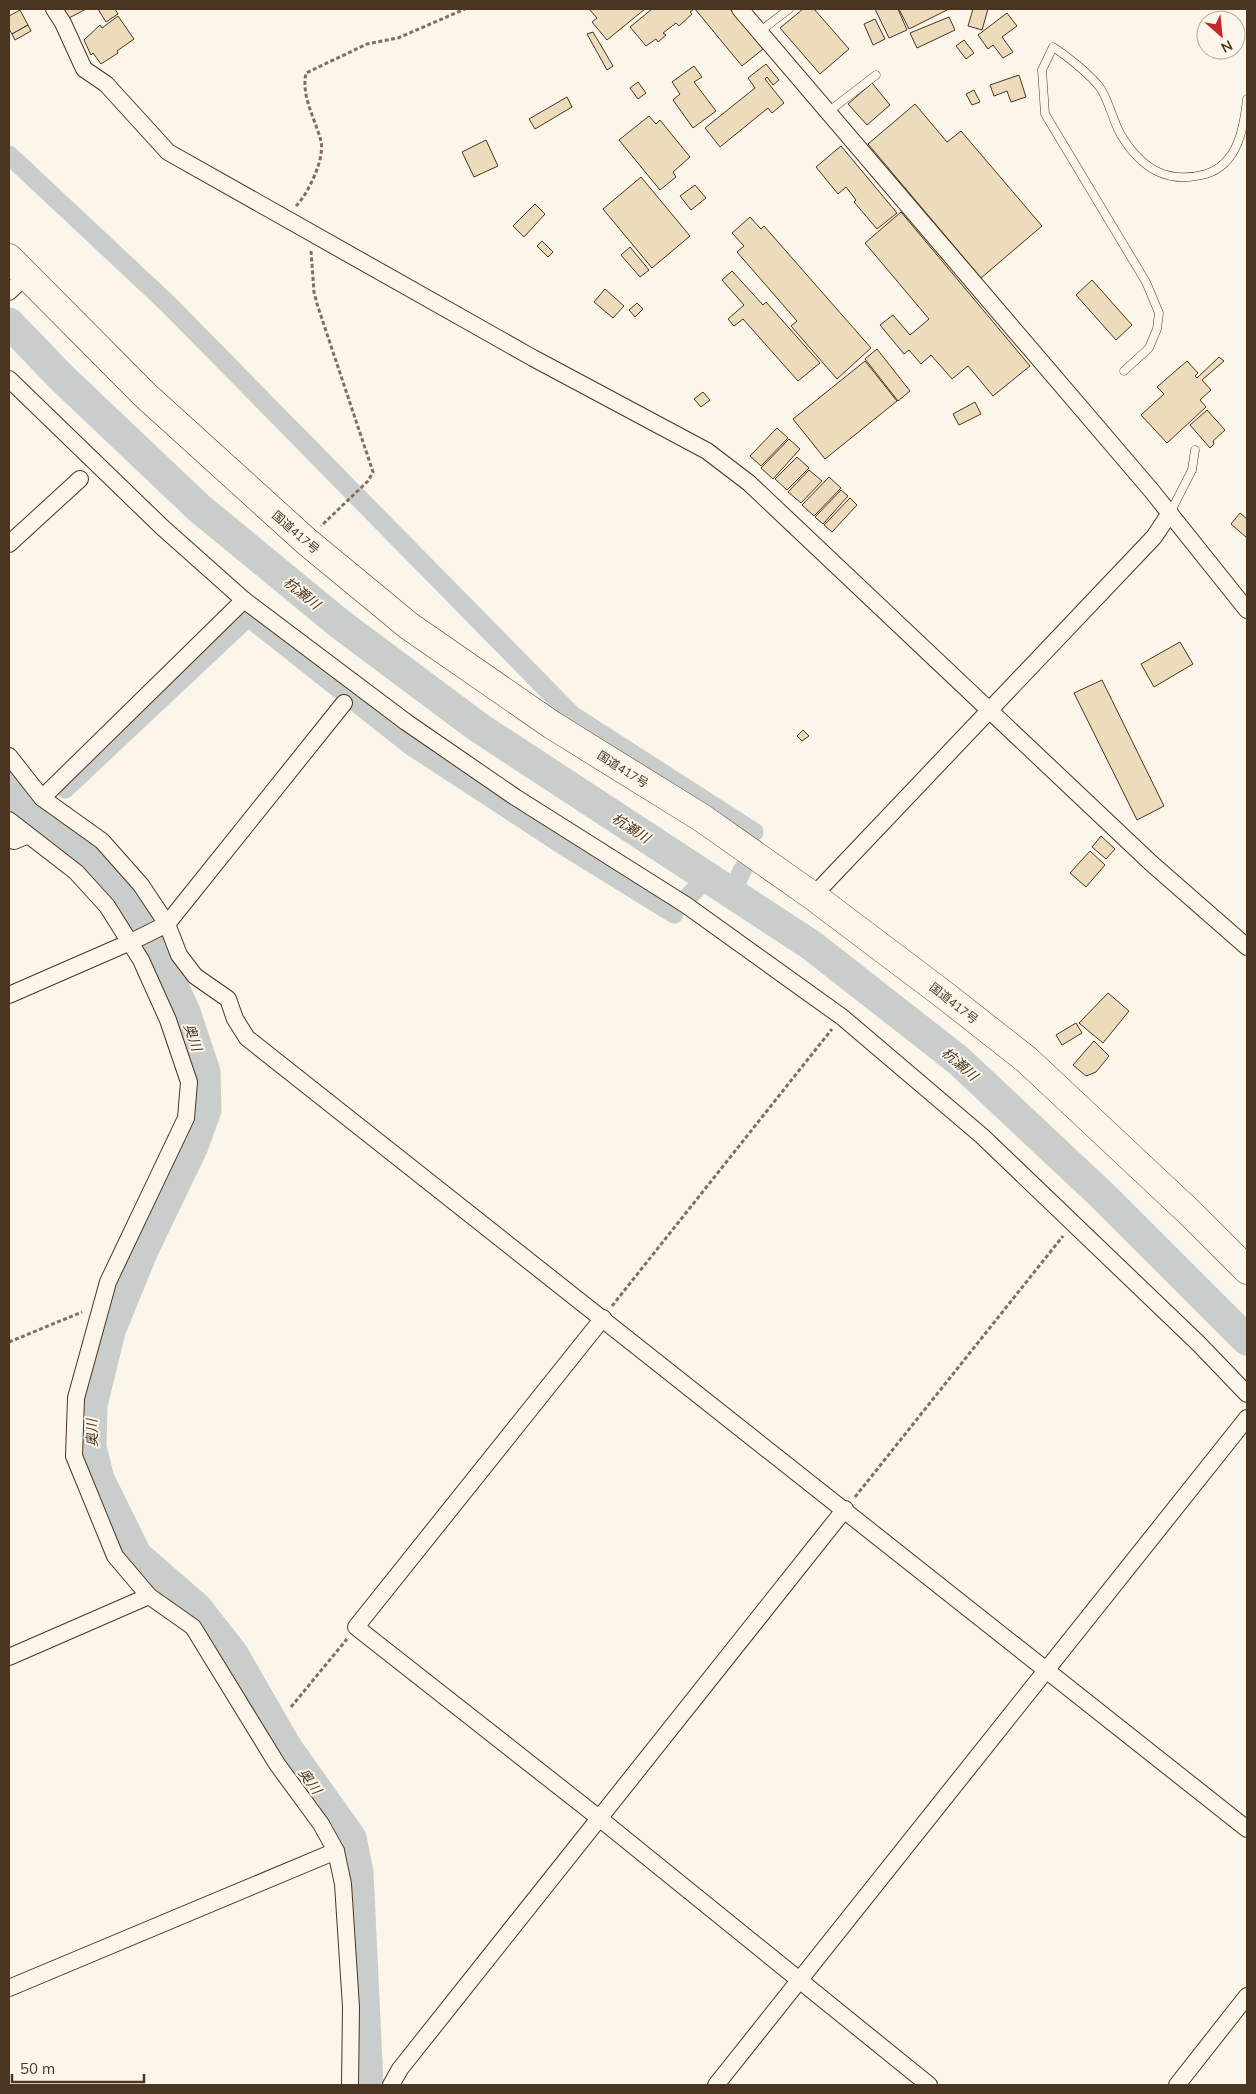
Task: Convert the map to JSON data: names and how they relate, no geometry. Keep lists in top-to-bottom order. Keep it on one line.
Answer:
{"streets":{"highway":["国道417号"]},"water":["杭瀬川","奥川"],"scale_bar":"50 m","north":"bottom right"}
